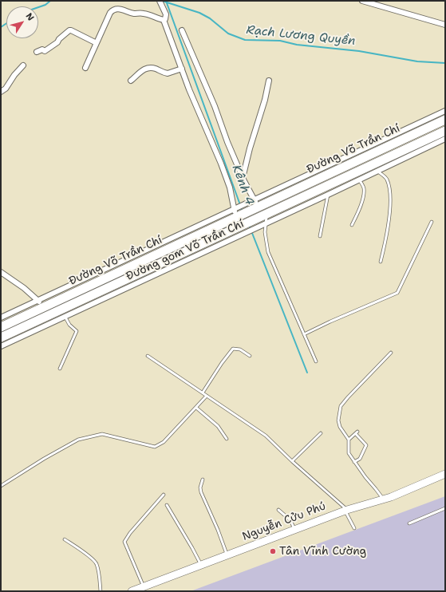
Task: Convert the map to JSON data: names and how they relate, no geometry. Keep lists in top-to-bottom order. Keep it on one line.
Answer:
{"streets":{"highway":["Đường Võ Trần Chí"],"main road":["Nguyễn Cửu Phú"],"street":["Đường gom Võ Trần Chí"]},"crossings":[["Đường Võ Trần Chí","Đường gom Võ Trần Chí"]],"water":["Rạch Lương Quyền","Kênh 4"],"places":["Tân Vĩnh Cường"],"north":"top right"}
